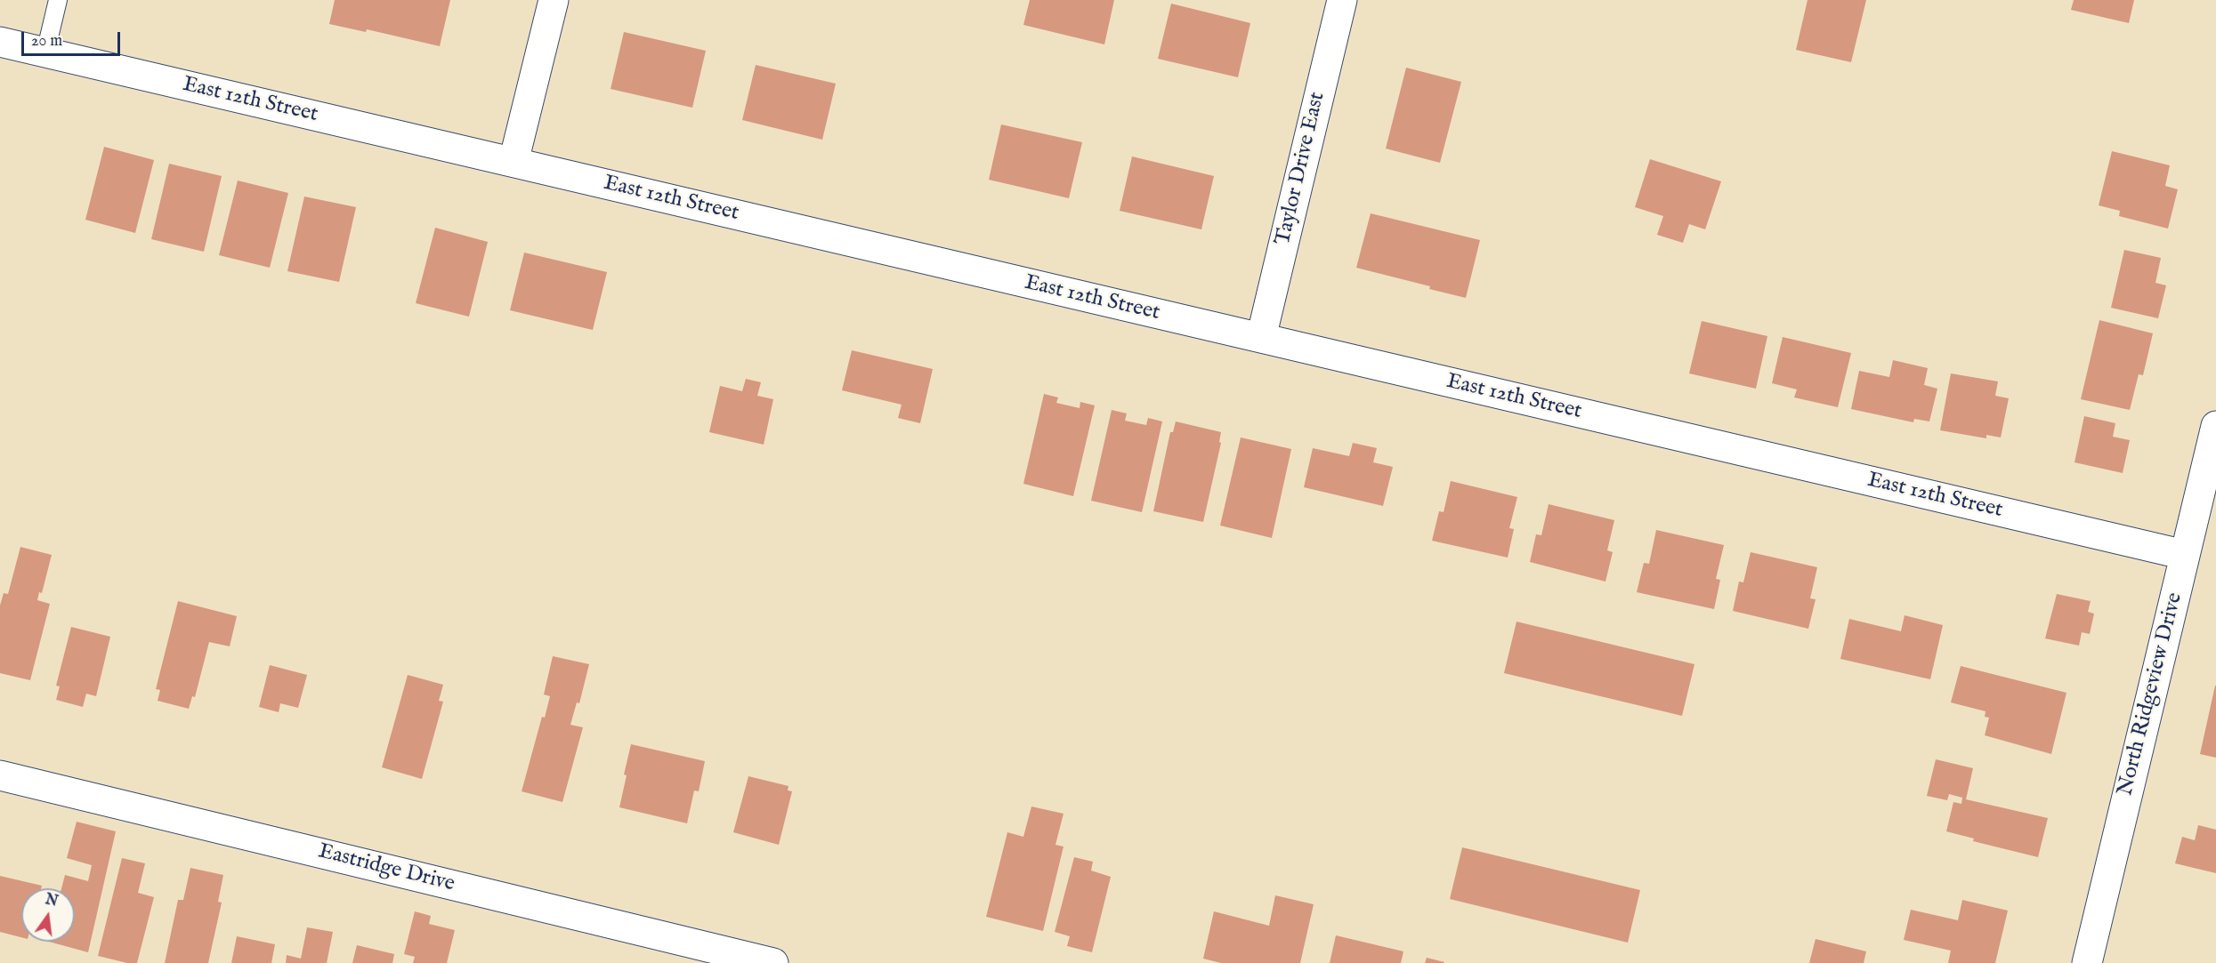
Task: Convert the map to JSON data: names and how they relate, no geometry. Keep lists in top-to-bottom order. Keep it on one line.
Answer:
{"streets":{"street":["East 12th Street","Taylor Drive East","North Ridgeview Drive","Eastridge Drive"]},"crossings":[["East 12th Street","Taylor Drive East"],["East 12th Street","North Ridgeview Drive"]],"scale_bar":"20 m","north":"top"}
